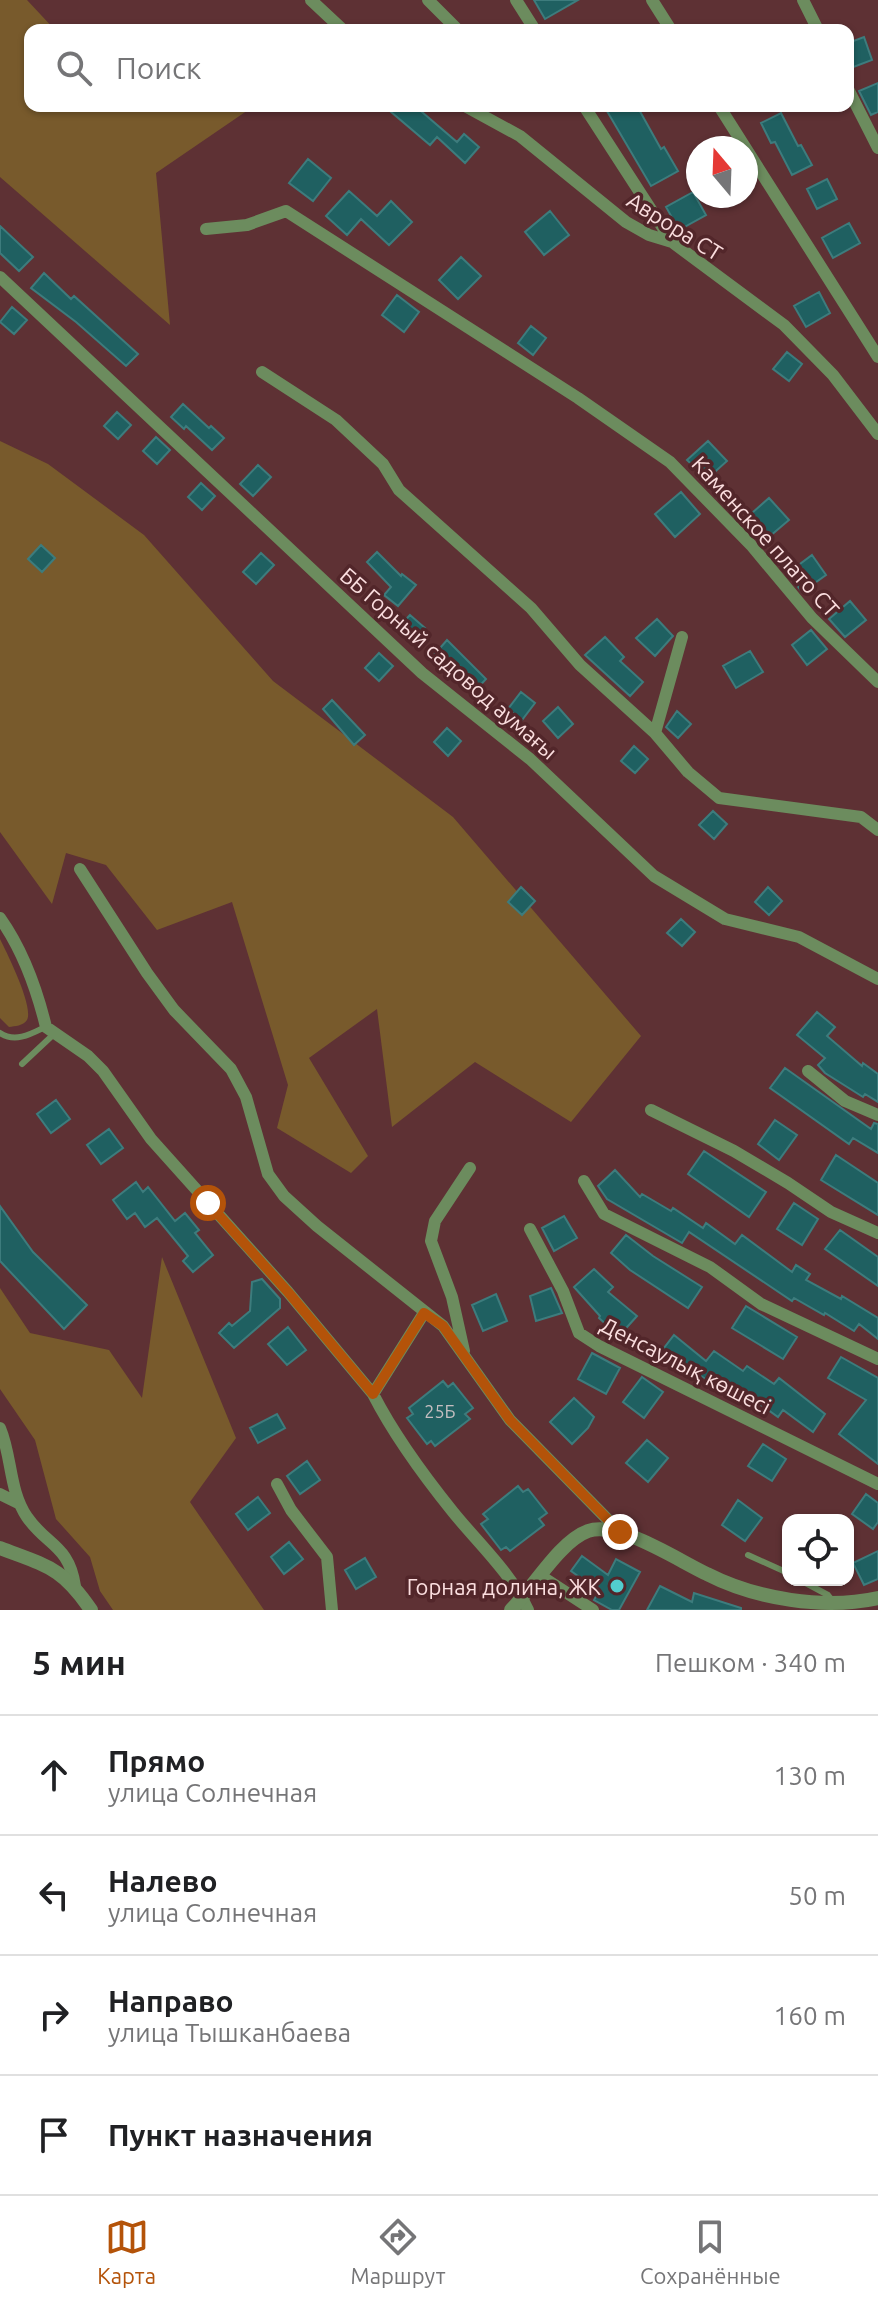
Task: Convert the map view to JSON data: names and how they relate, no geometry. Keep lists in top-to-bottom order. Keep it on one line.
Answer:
{"streets":{"street":["Аврора СТ","Каменское плато СТ","ББ Горный садовод аумағы","Денсаулық көшесі"]},"places":["Горная долина, ЖК"],"house_numbers":["25Б"],"north":"top","page":{"search":"Поиск","heading":["5 мин","Пешком · 340 m"],"list":[["Прямо","улица Солнечная","130 m"],["Налево","улица Солнечная","50 m"],["Направо","улица Тышканбаева","160 m"],"Пункт назначения"],"nav":["Карта","Маршрут","Сохранённые"]}}
